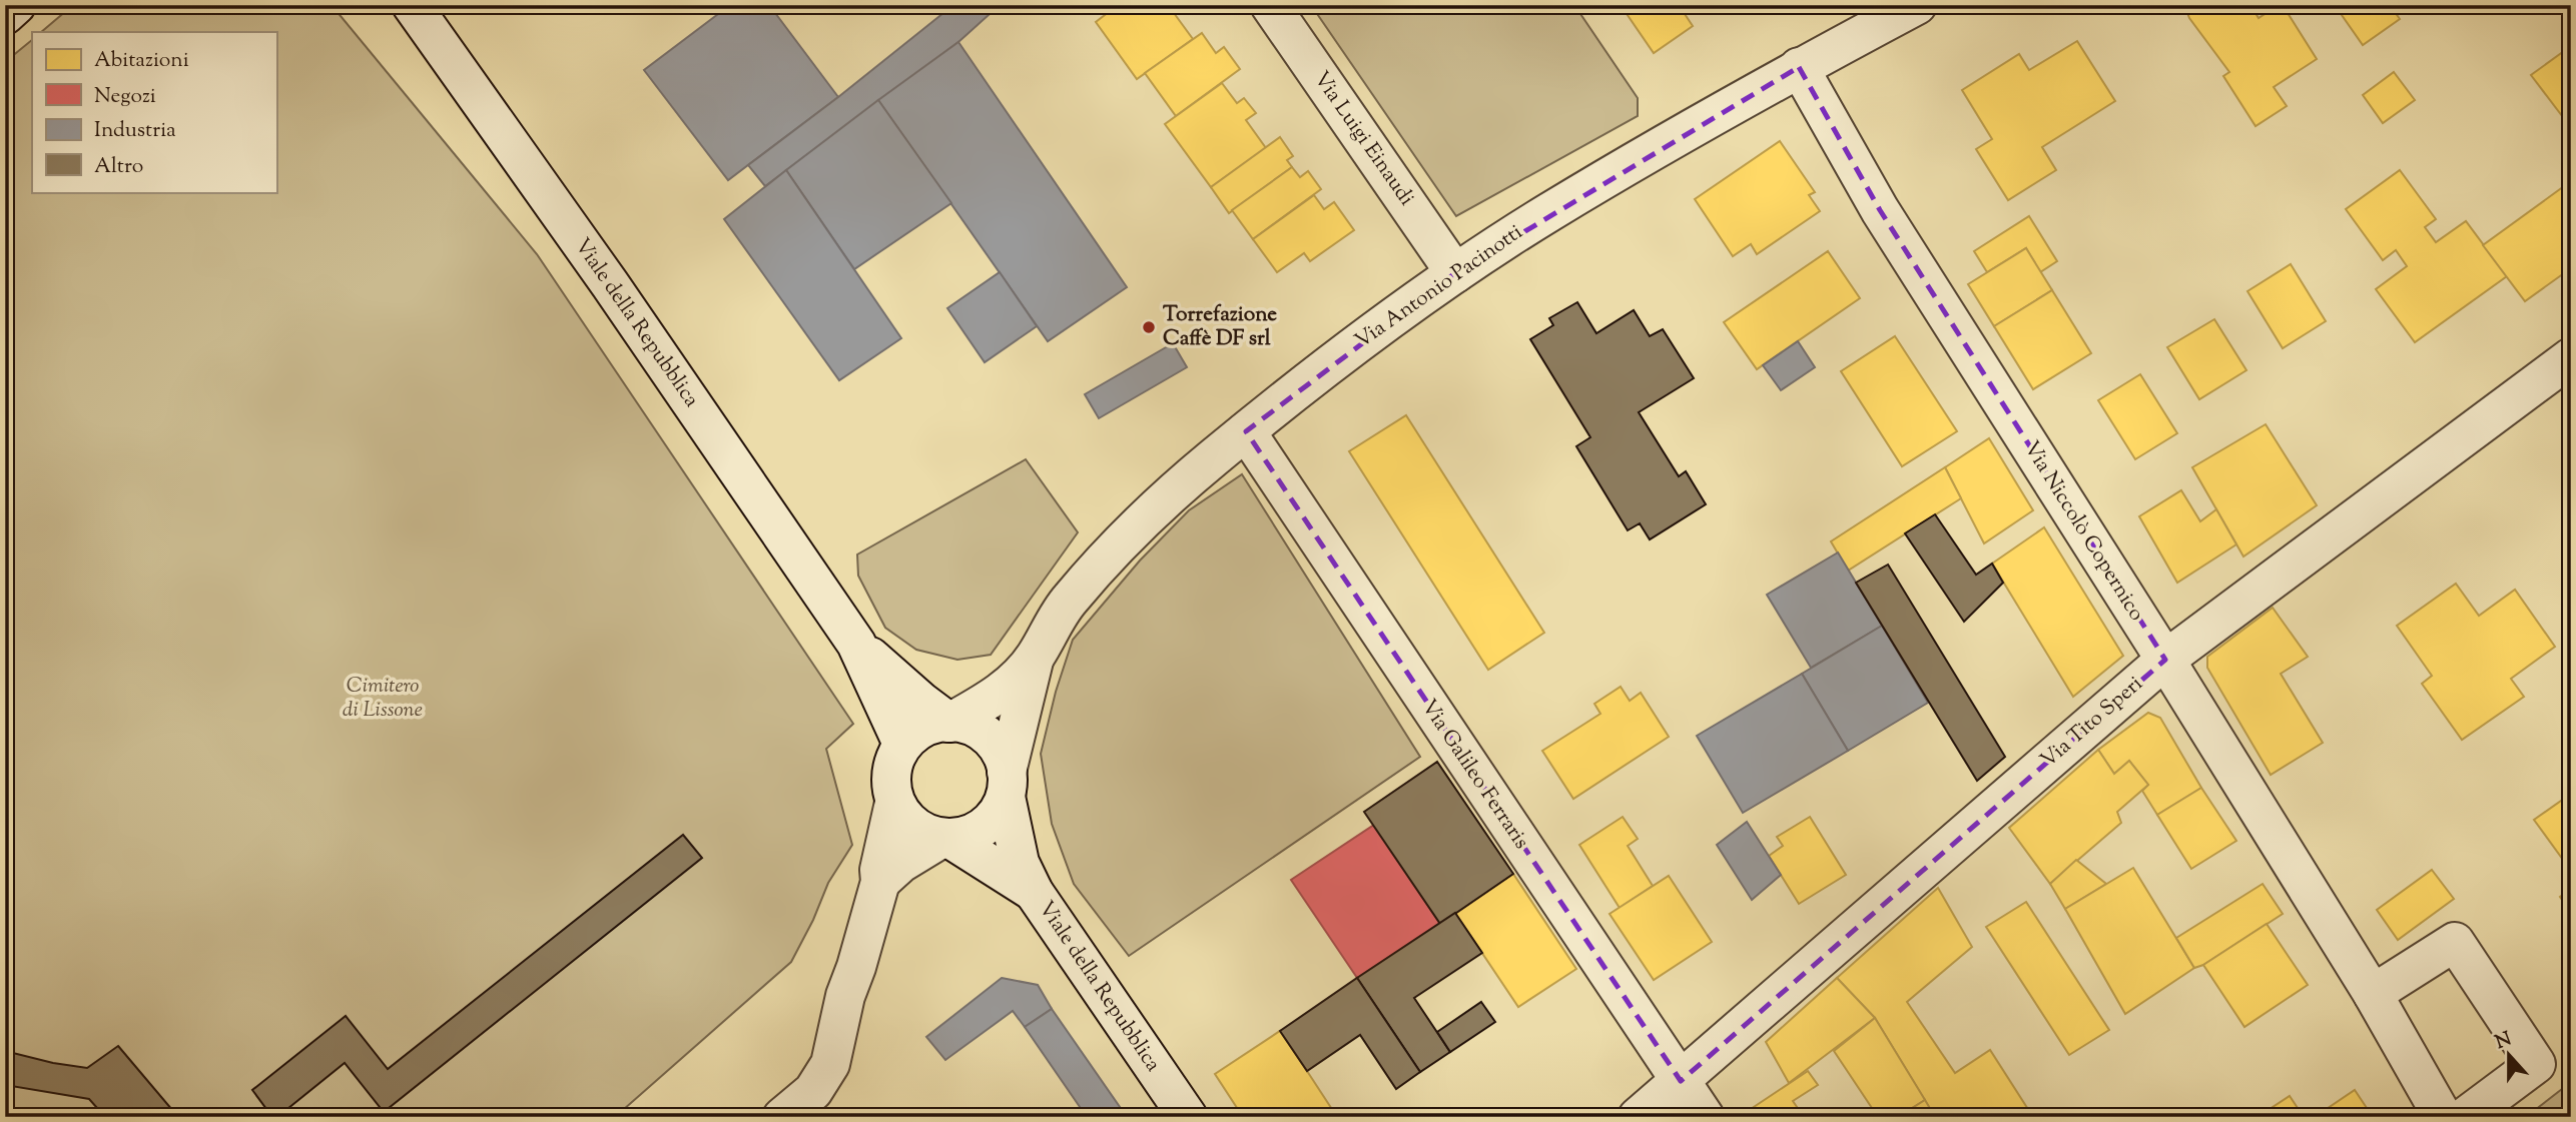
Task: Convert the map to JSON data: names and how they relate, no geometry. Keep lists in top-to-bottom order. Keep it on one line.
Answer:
{"streets":{"street":["Via Luigi Einaudi","Via Antonio Pacinotti","Viale della Repubblica","Via Niccolò Copernico","Via Tito Speri","Via Galileo Ferraris"]},"crossings":[["Via Luigi Einaudi","Via Antonio Pacinotti"],["Via Antonio Pacinotti","Viale della Repubblica"],["Via Antonio Pacinotti","Via Niccolò Copernico"],["Via Antonio Pacinotti","Via Galileo Ferraris"],["Via Niccolò Copernico","Via Tito Speri"],["Via Tito Speri","Via Galileo Ferraris"]],"parks":["Cimitero di Lissone"],"places":["Torrefazione Caffè DF srl"],"legend":["Abitazioni","Negozi","Industria","Altro"],"north":"top"}
